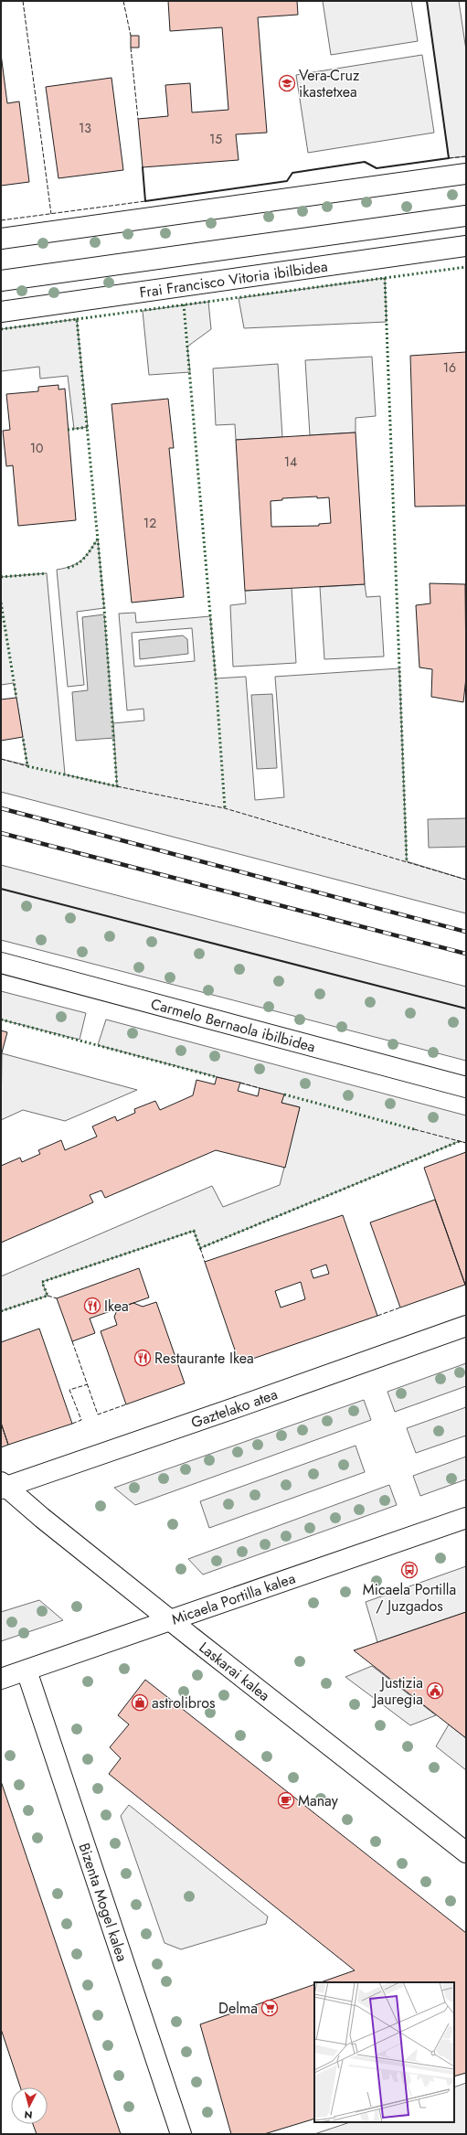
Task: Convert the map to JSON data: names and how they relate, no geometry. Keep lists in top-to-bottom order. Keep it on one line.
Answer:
{"streets":{"street":["Frai Francisco Vitoria ibilbidea","Carmelo Bernaola ibilbidea","Gaztelako atea","Micaela Portilla kalea","Laskarai kalea","Bizenta Mogel kalea"]},"crossings":[["Gaztelako atea","Laskarai kalea"],["Micaela Portilla kalea","Laskarai kalea"],["Micaela Portilla kalea","Bizenta Mogel kalea"]],"places":{"school or university":["Vera-Cruz ikastetxea"],"restaurant":["Ikea","Restaurante Ikea"],"bus stop":["Micaela Portilla / Juzgados"],"public building":["Justizia Jauregia"],"shop":["astrolibros"],"cafe":["Manay"],"supermarket":["Delma"]},"house_numbers":["13","15","16","10","14","12"],"north":"bottom"}
